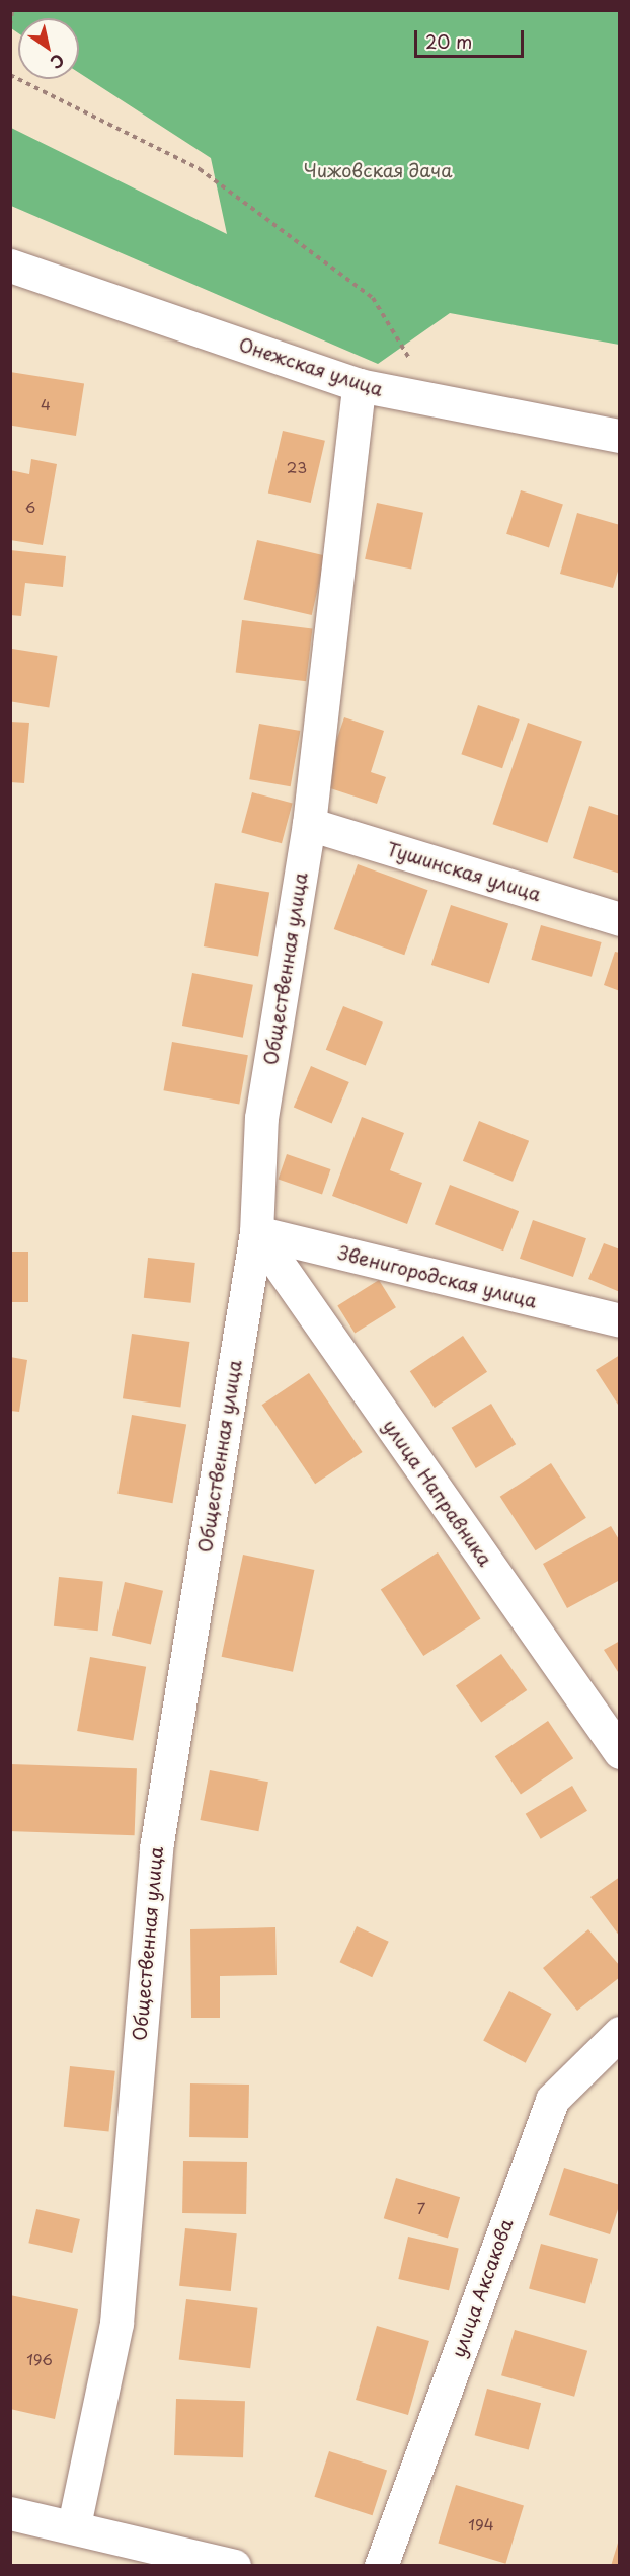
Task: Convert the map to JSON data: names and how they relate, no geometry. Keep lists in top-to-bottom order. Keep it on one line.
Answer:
{"streets":{"street":["Онежская улица","Тушинская улица","Общественная улица","Звенигородская улица","улица Направника","улица Аксакова"]},"crossings":[["Онежская улица","Общественная улица"],["Тушинская улица","Общественная улица"],["Общественная улица","Звенигородская улица"],["Общественная улица","улица Направника"],["Звенигородская улица","улица Направника"]],"parks":["Чижовская дача"],"house_numbers":["4","23","6","7","196","194"],"scale_bar":"20 m","north":"bottom right"}
